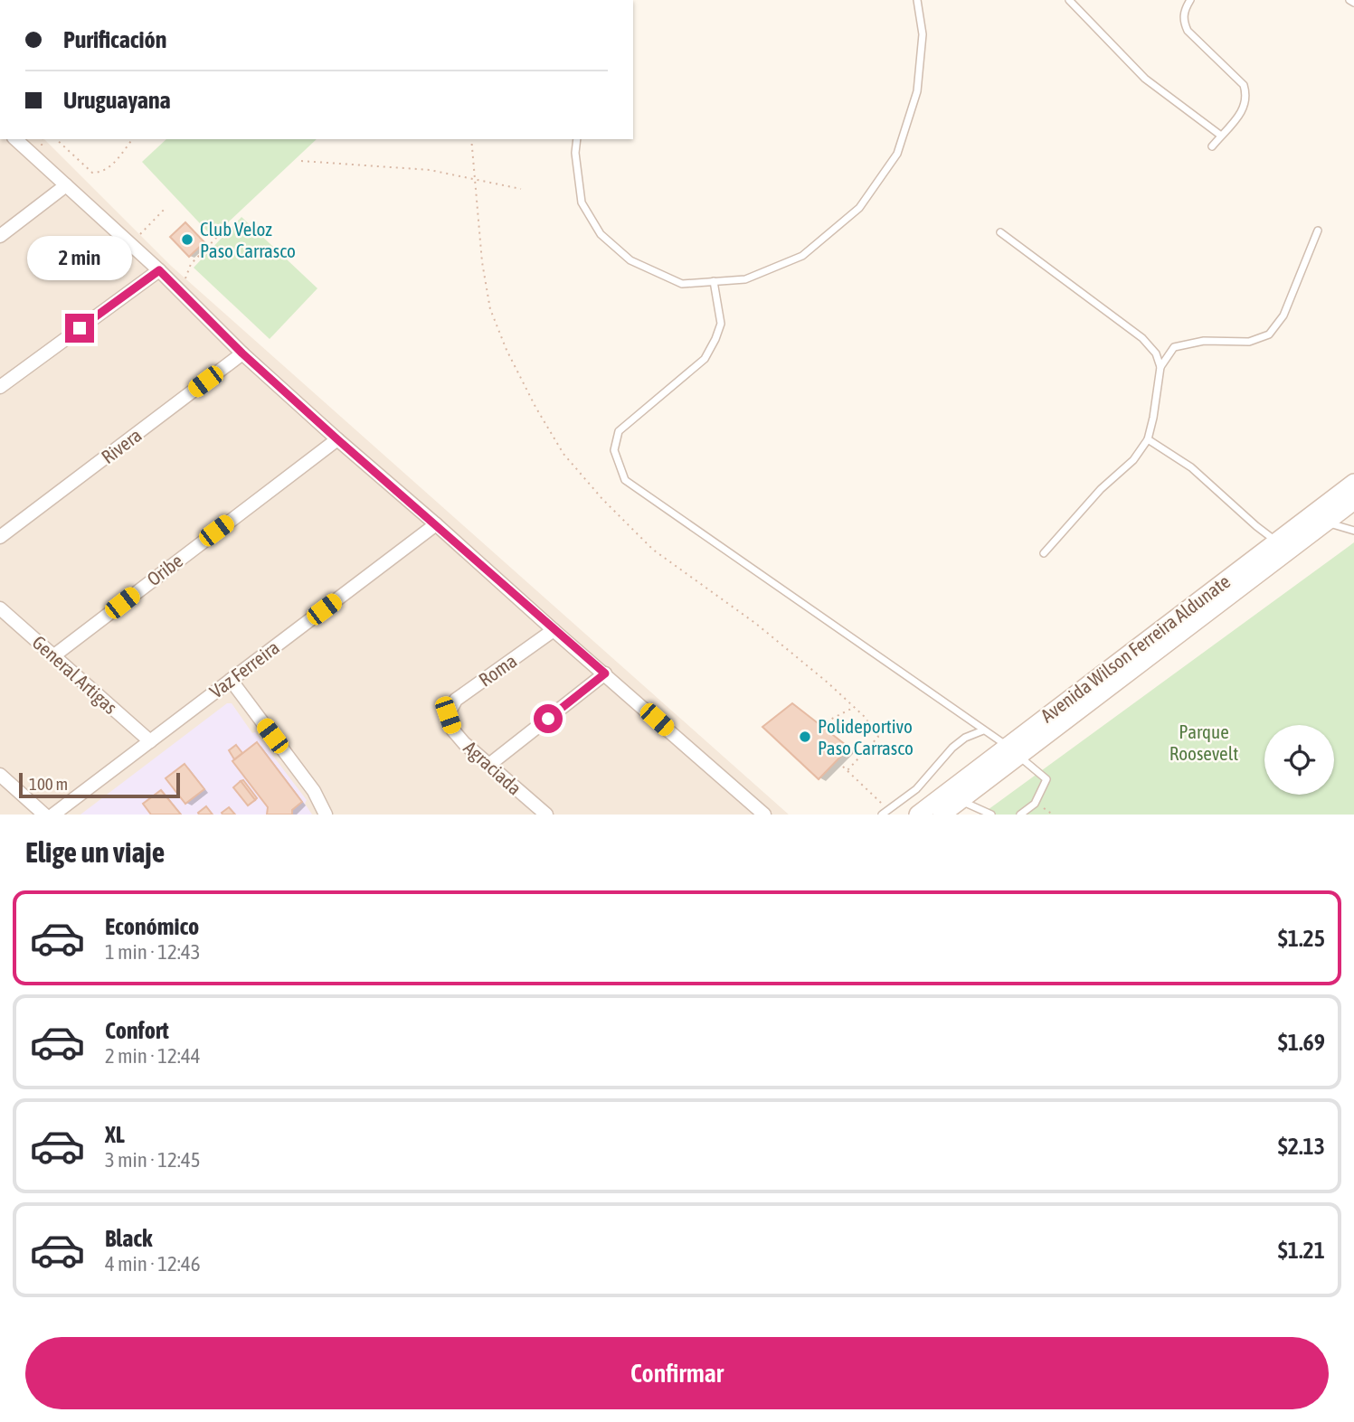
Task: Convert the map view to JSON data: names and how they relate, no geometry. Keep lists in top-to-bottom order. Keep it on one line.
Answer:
{"streets":{"main road":["Avenida Wilson Ferreira Aldunate"],"street":["Rivera","Oribe","Vaz Ferreira","Roma","General Artigas","Agraciada"]},"crossings":[["Oribe","General Artigas"],["Vaz Ferreira","General Artigas"],["Roma","Agraciada"]],"parks":["Parque Roosevelt"],"places":["Club Veloz Paso Carrasco","Polideportivo Paso Carrasco"],"scale_bar":"100 m","page":{"banner":["Purificación","Uruguayana"],"bubble":"2 min","scale":"100 m","heading":"Elige un viaje","list":[{"name":"Económico","note":"1 min · 12:43","value":"$1.25"},{"name":"Confort","note":"2 min · 12:44","value":"$1.69"},{"name":"XL","note":"3 min · 12:45","value":"$2.13"},{"name":"Black","note":"4 min · 12:46","value":"$1.21"}],"buttons":"Confirmar"}}
